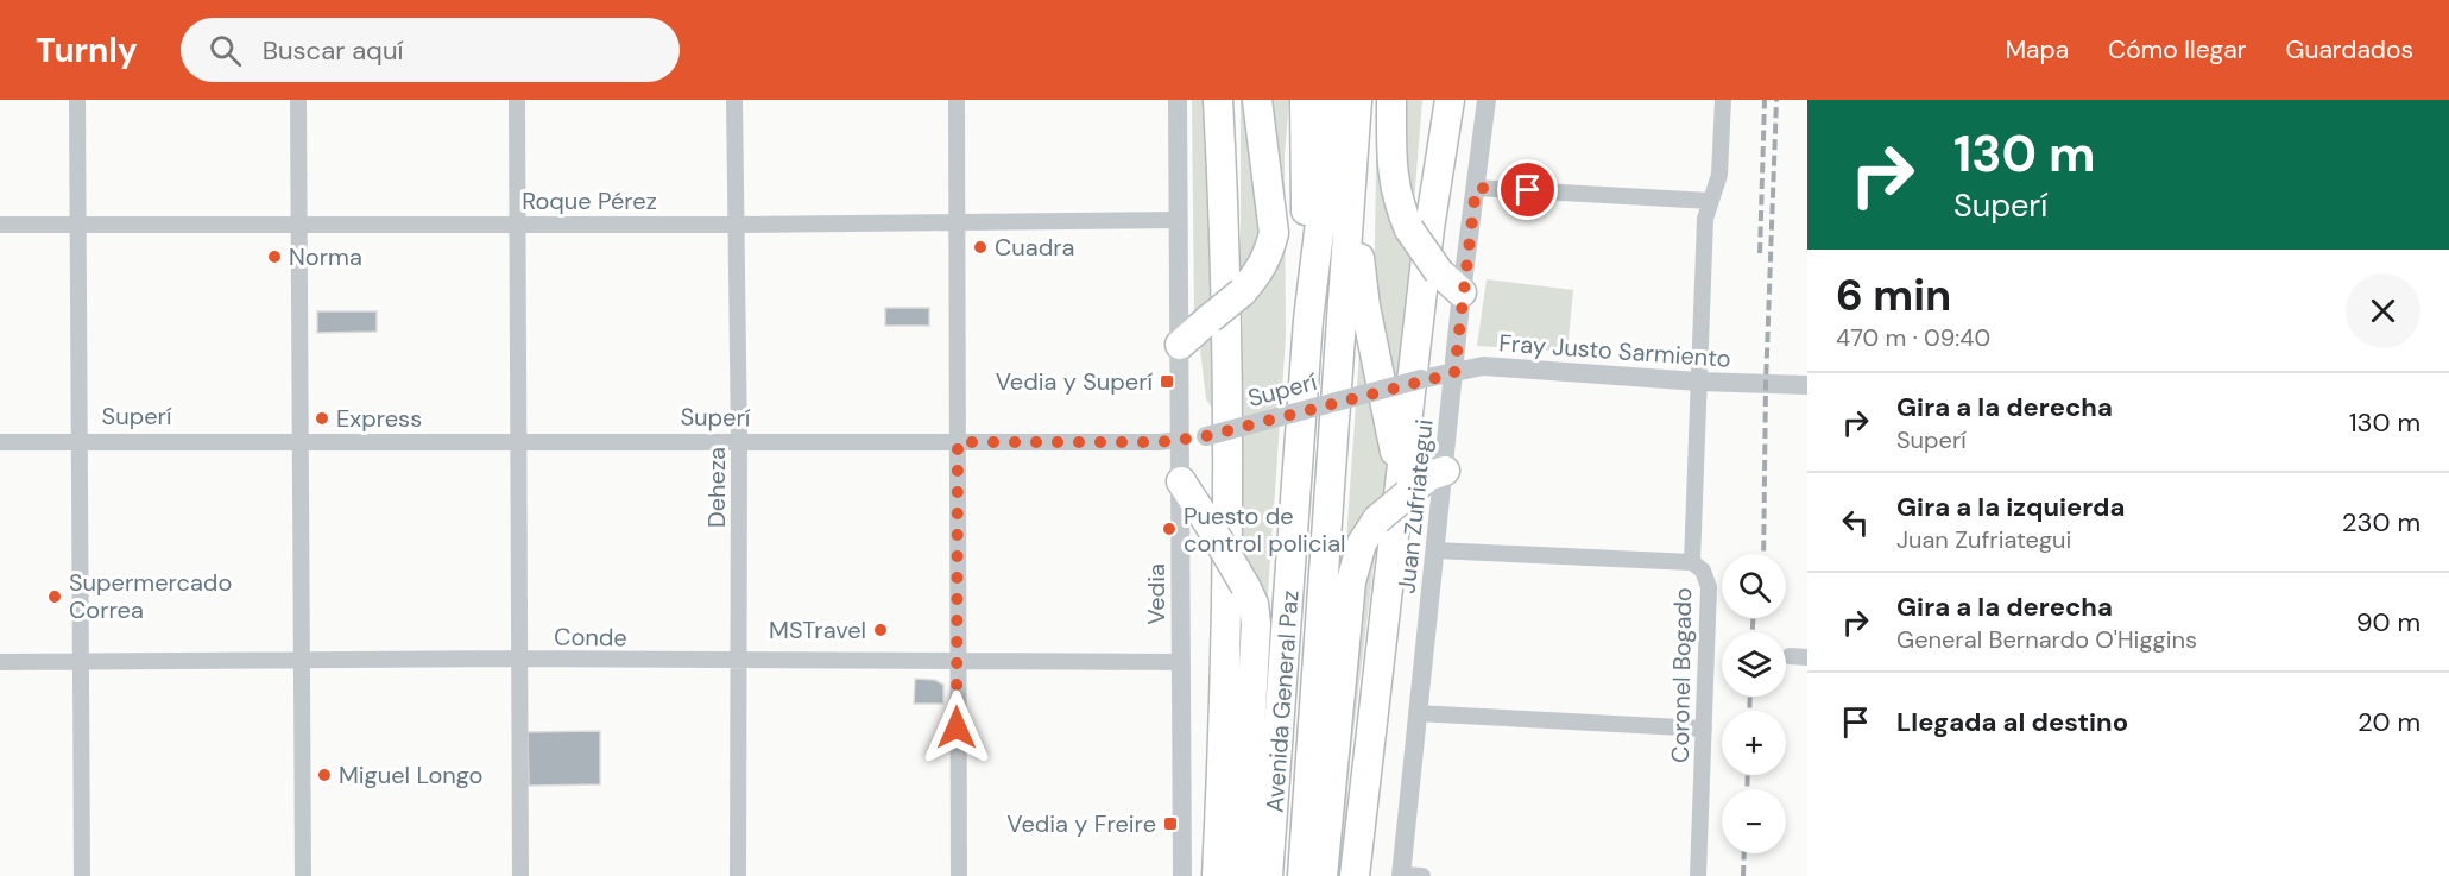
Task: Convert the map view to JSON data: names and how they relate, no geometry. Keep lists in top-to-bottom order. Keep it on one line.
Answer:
{"streets":{"highway":["Avenida General Paz"],"street":["Roque Pérez","Fray Justo Sarmiento","Superí","Deheza","Juan Zufriategui","Vedia","Conde","Coronel Bogado"]},"crossings":[["Roque Pérez","Deheza"],["Roque Pérez","Vedia"],["Fray Justo Sarmiento","Superí"],["Fray Justo Sarmiento","Juan Zufriategui"],["Fray Justo Sarmiento","Coronel Bogado"],["Superí","Deheza"],["Superí","Vedia"],["Deheza","Conde"],["Vedia","Conde"]],"places":{"other":["Cuadra","Norma","Express","Puesto de control policial","Supermercado Correa","MSTravel","Miguel Longo"],"transit":["Vedia y Superí","Vedia y Freire"]},"page":{"header":"Turnly","search":"Buscar aquí","nav":["Mapa","Cómo llegar","Guardados"],"turn":["130 m","Superí"],"heading":["6 min","470 m · 09:40"],"list":[{"name":"Gira a la derecha","note":"Superí","value":"130 m"},{"name":"Gira a la izquierda","note":"Juan Zufriategui","value":"230 m"},{"name":"Gira a la derecha","note":"General Bernardo O'Higgins","value":"90 m"},{"name":"Llegada al destino","value":"20 m"}],"map_buttons":["+","−"]}}
